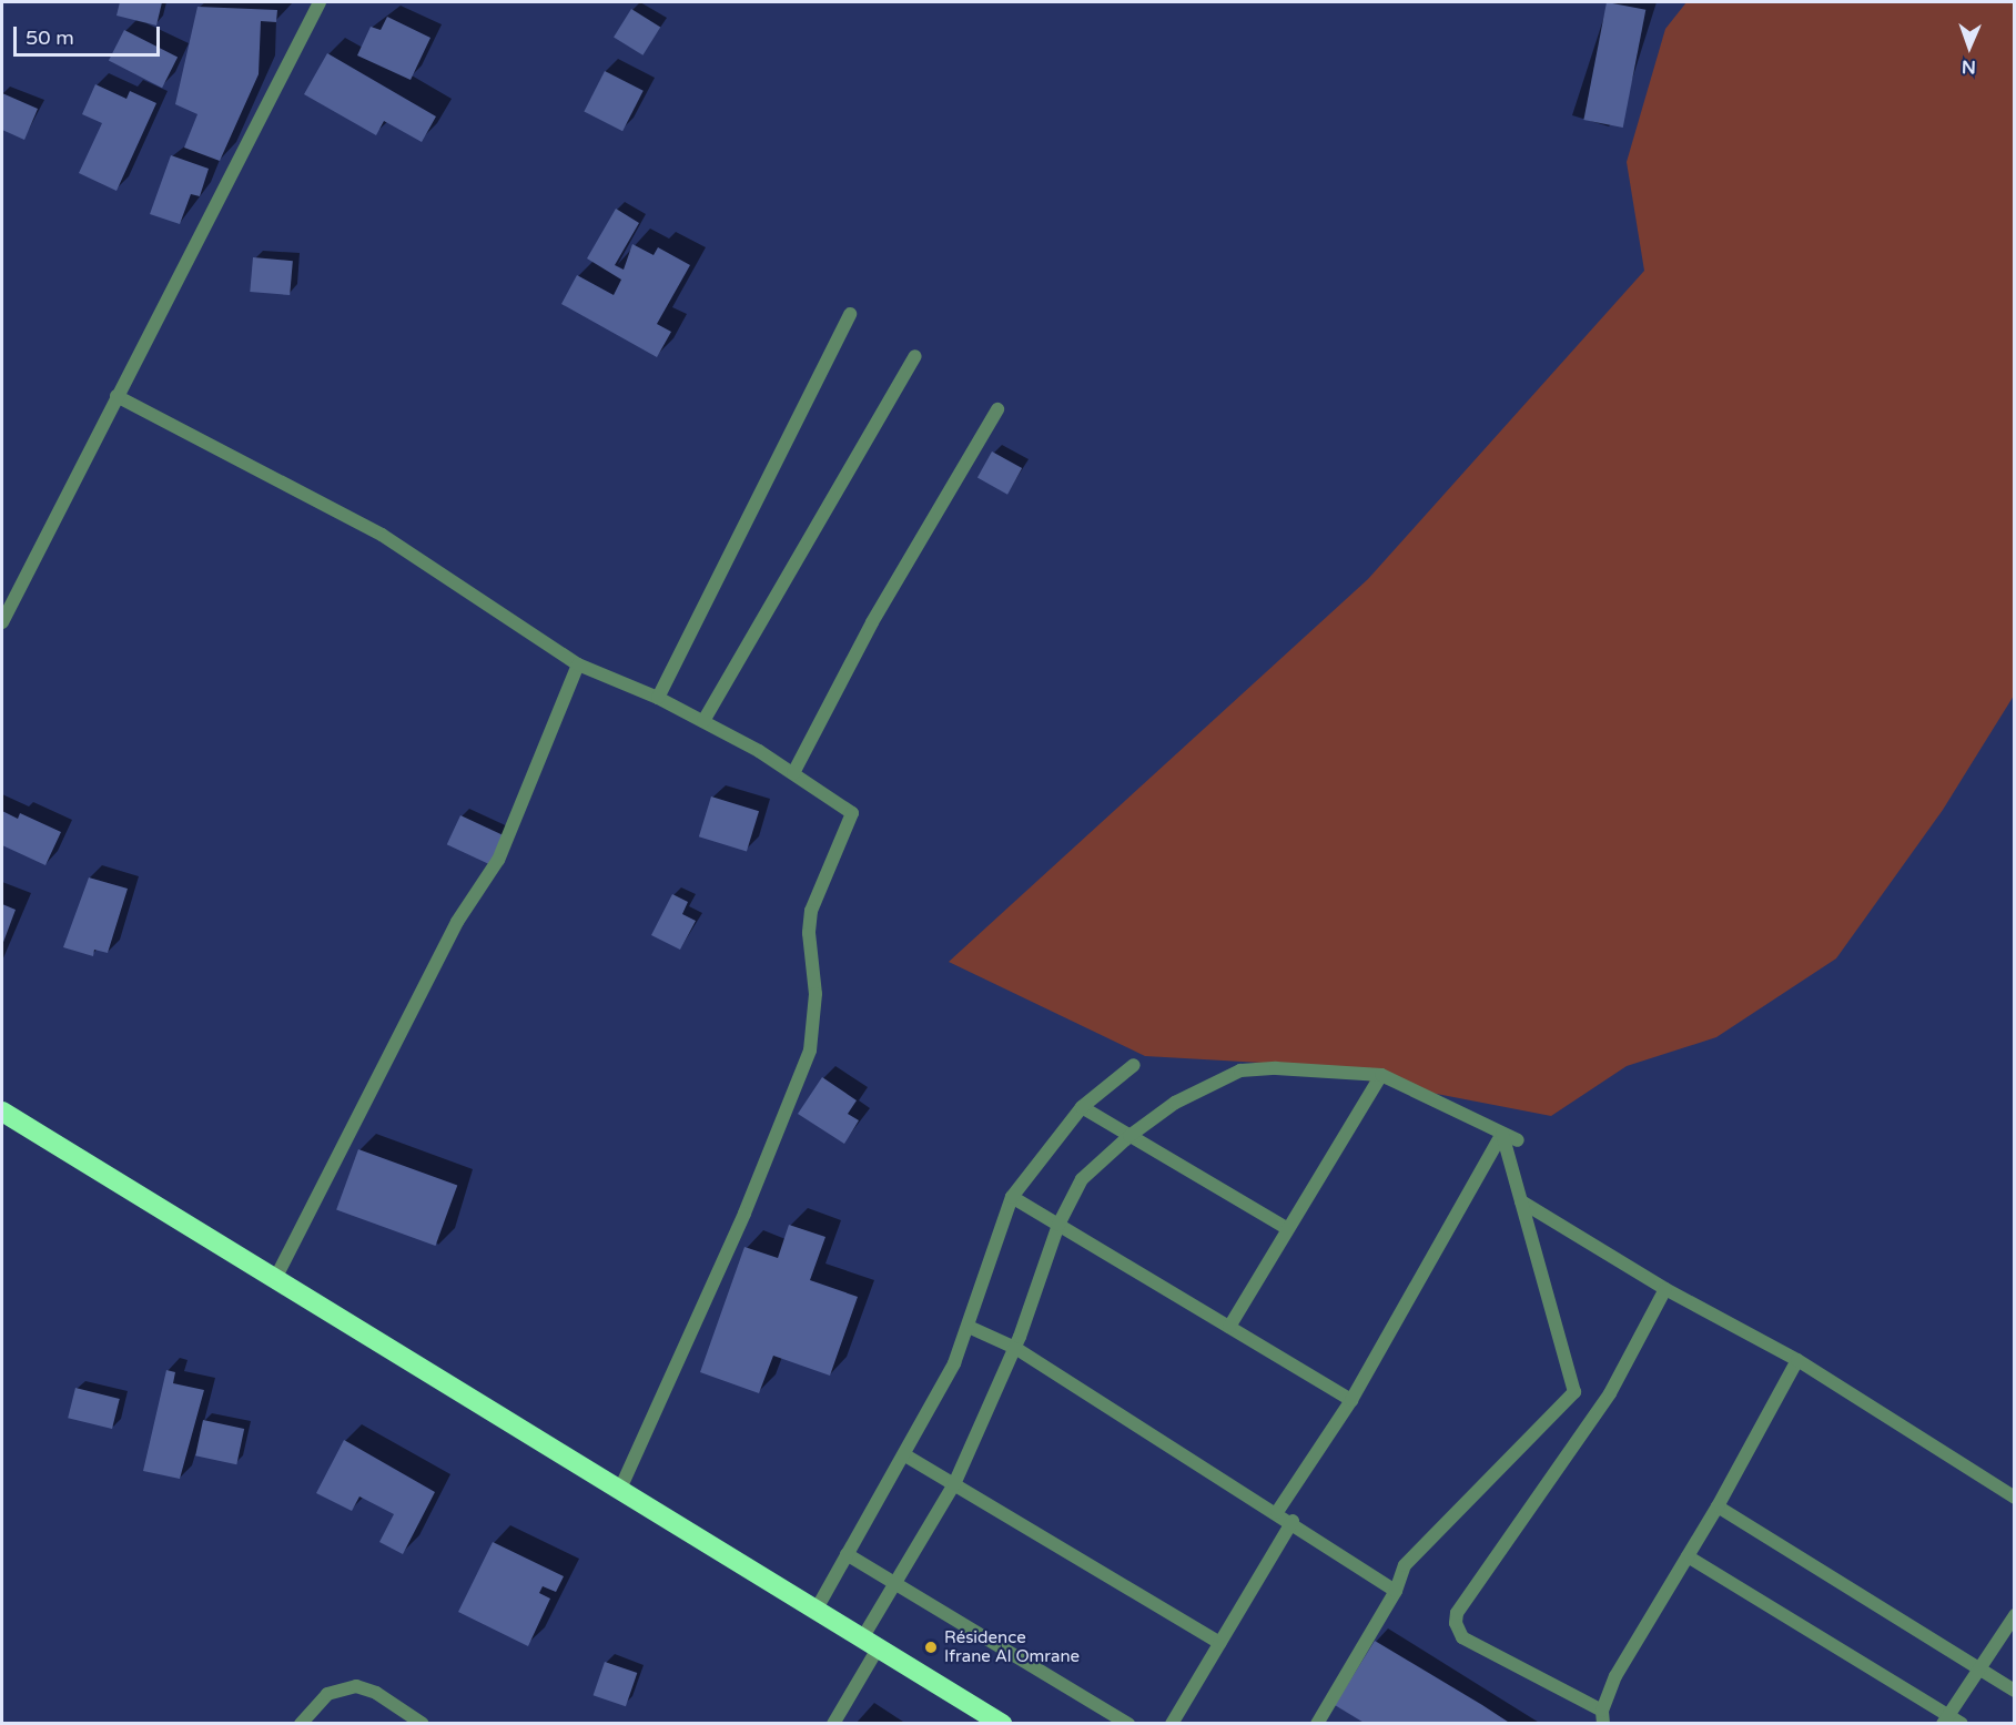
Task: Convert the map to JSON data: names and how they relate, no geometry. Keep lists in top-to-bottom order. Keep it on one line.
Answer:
{"places":["Résidence Ifrane Al Omrane"],"scale_bar":"50 m","north":"bottom"}
